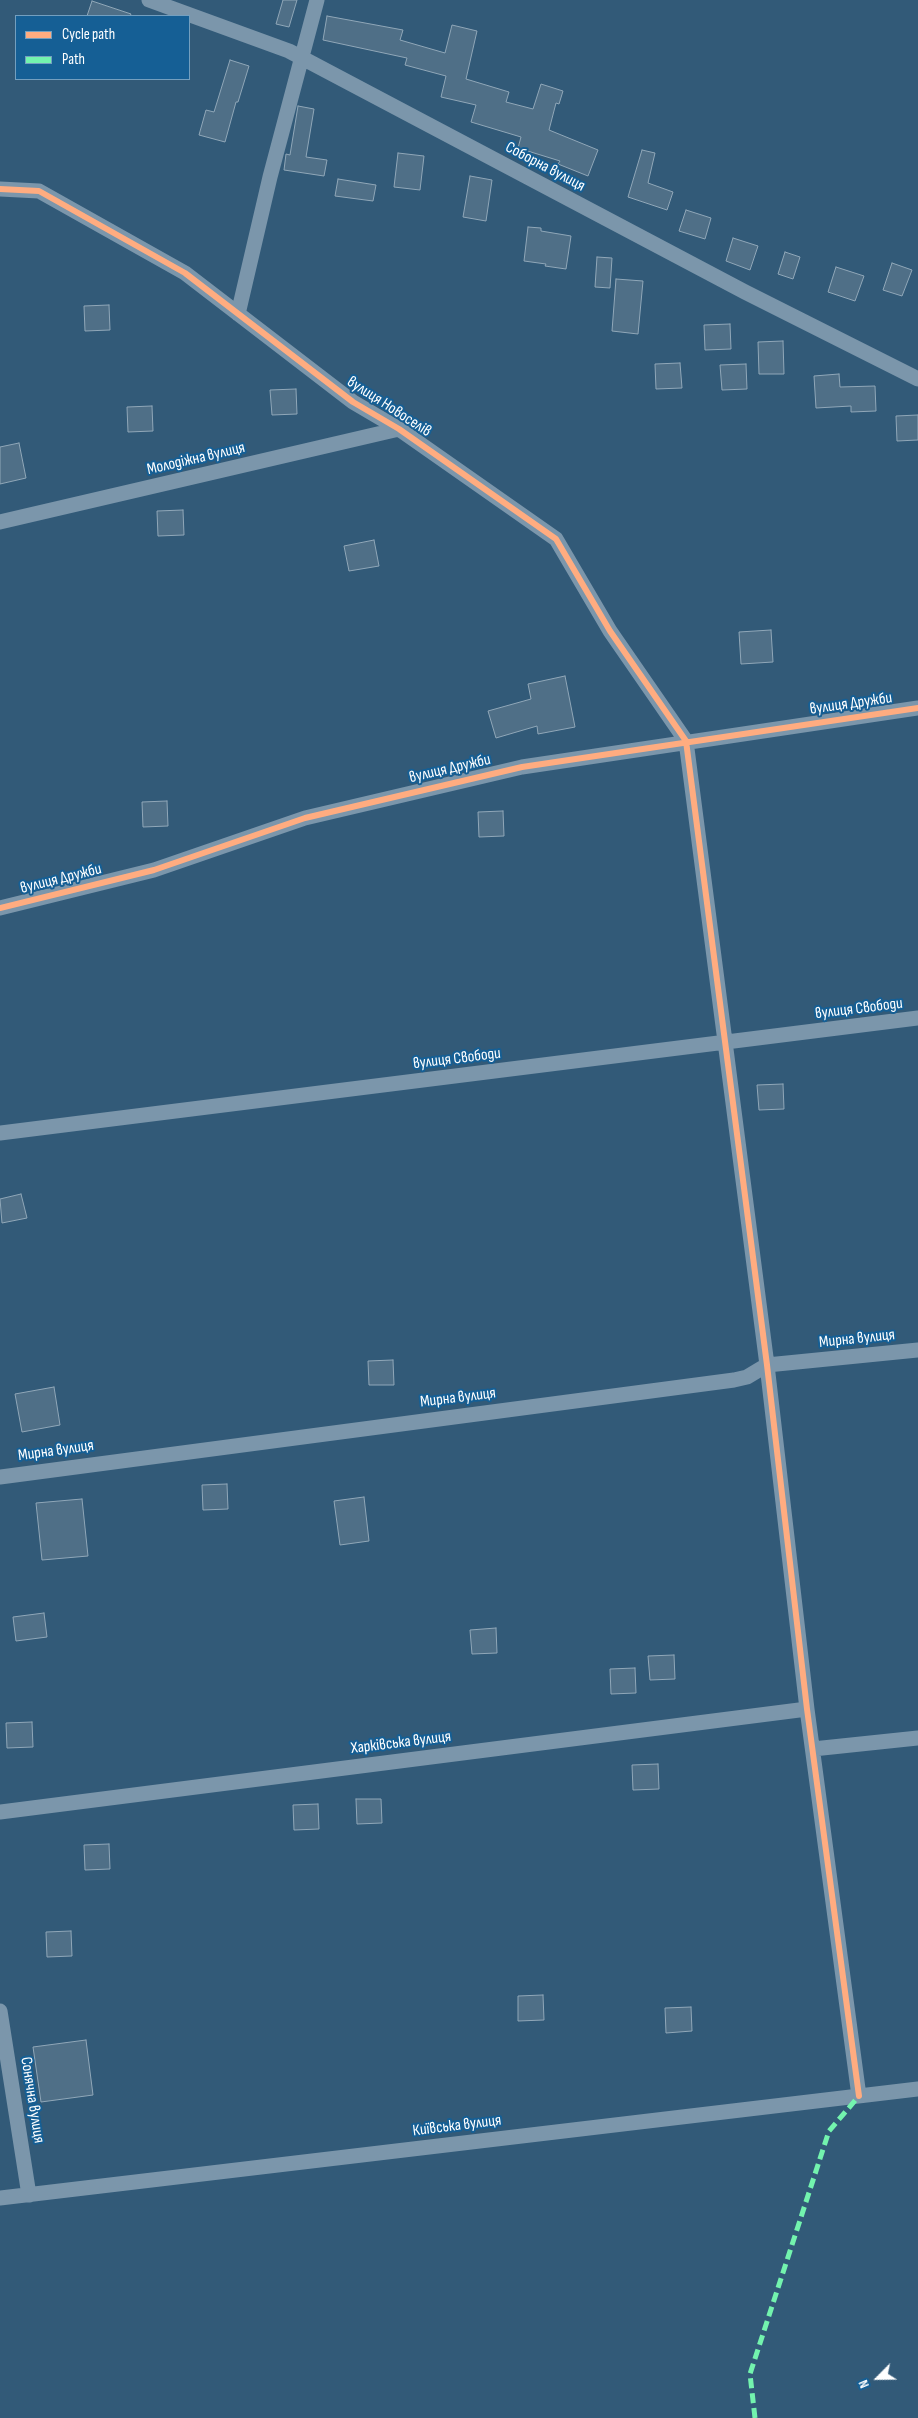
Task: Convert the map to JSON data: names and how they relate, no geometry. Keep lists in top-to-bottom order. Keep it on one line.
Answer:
{"streets":{"street":["Соборна вулиця","вулиця Новоселів","Молодіжна вулиця","вулиця Дружби","вулиця Свободи","Мирна вулиця","Харківська вулиця","Сонячна вулиця","Київська вулиця"]},"crossings":[["вулиця Новоселів","Молодіжна вулиця"],["вулиця Новоселів","вулиця Дружби"],["Сонячна вулиця","Київська вулиця"]],"legend":["Cycle path","Path"],"north":"bottom left"}
